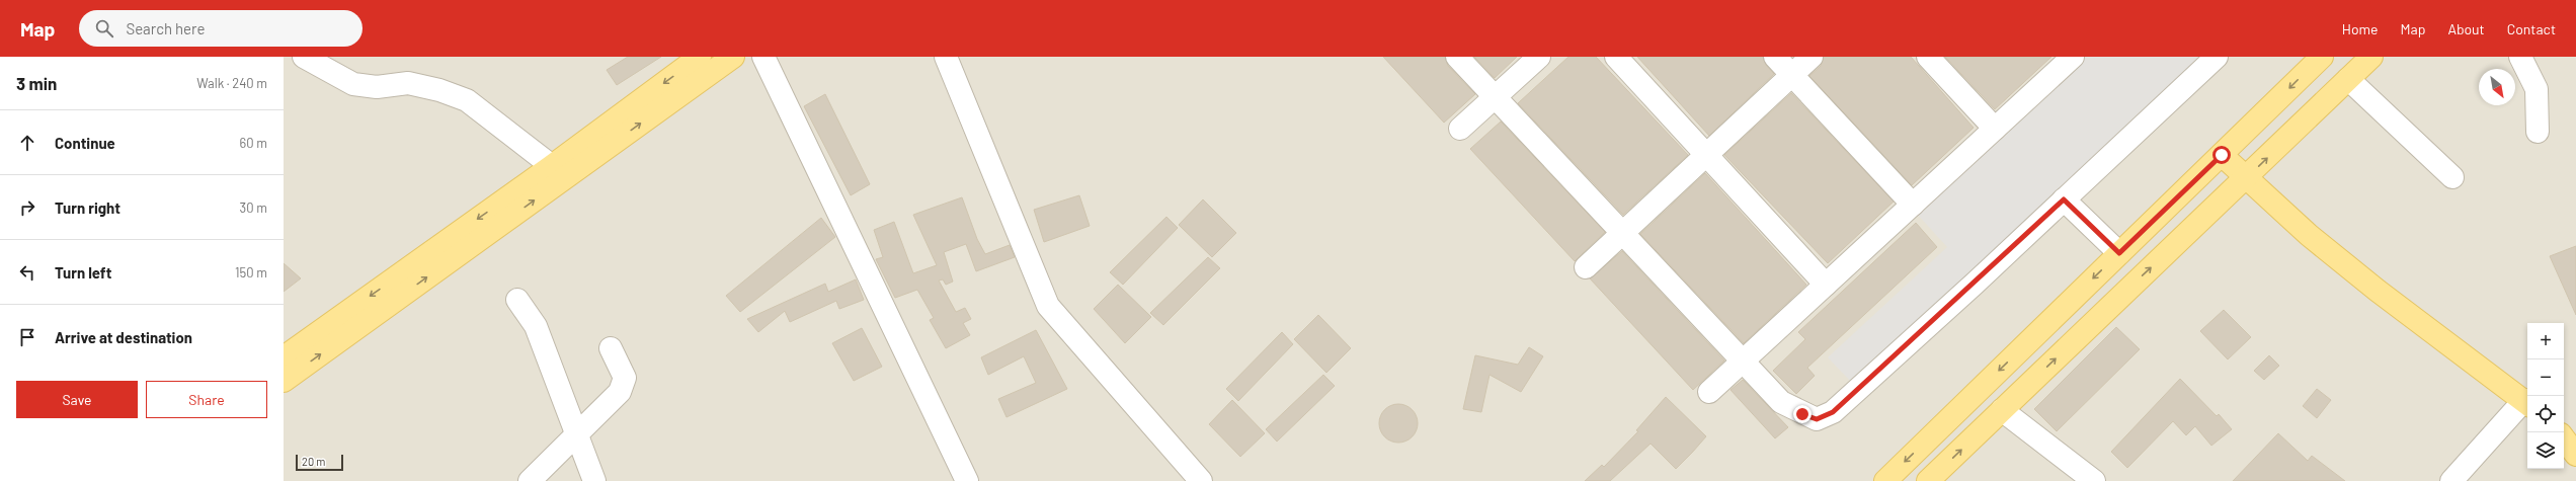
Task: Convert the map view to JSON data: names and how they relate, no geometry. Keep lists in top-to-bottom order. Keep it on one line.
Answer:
{"scale_bar":"20 m","north":"bottom right","page":{"header":"Map","search":"Search here","nav":["Home","Map","About","Contact"],"heading":["3 min","Walk · 240 m"],"list":[["Continue","60 m"],["Turn right","30 m"],["Turn left","150 m"],"Arrive at destination"],"map_buttons":["+","−"],"buttons":["Save","Share"],"scale":"20 m"}}
